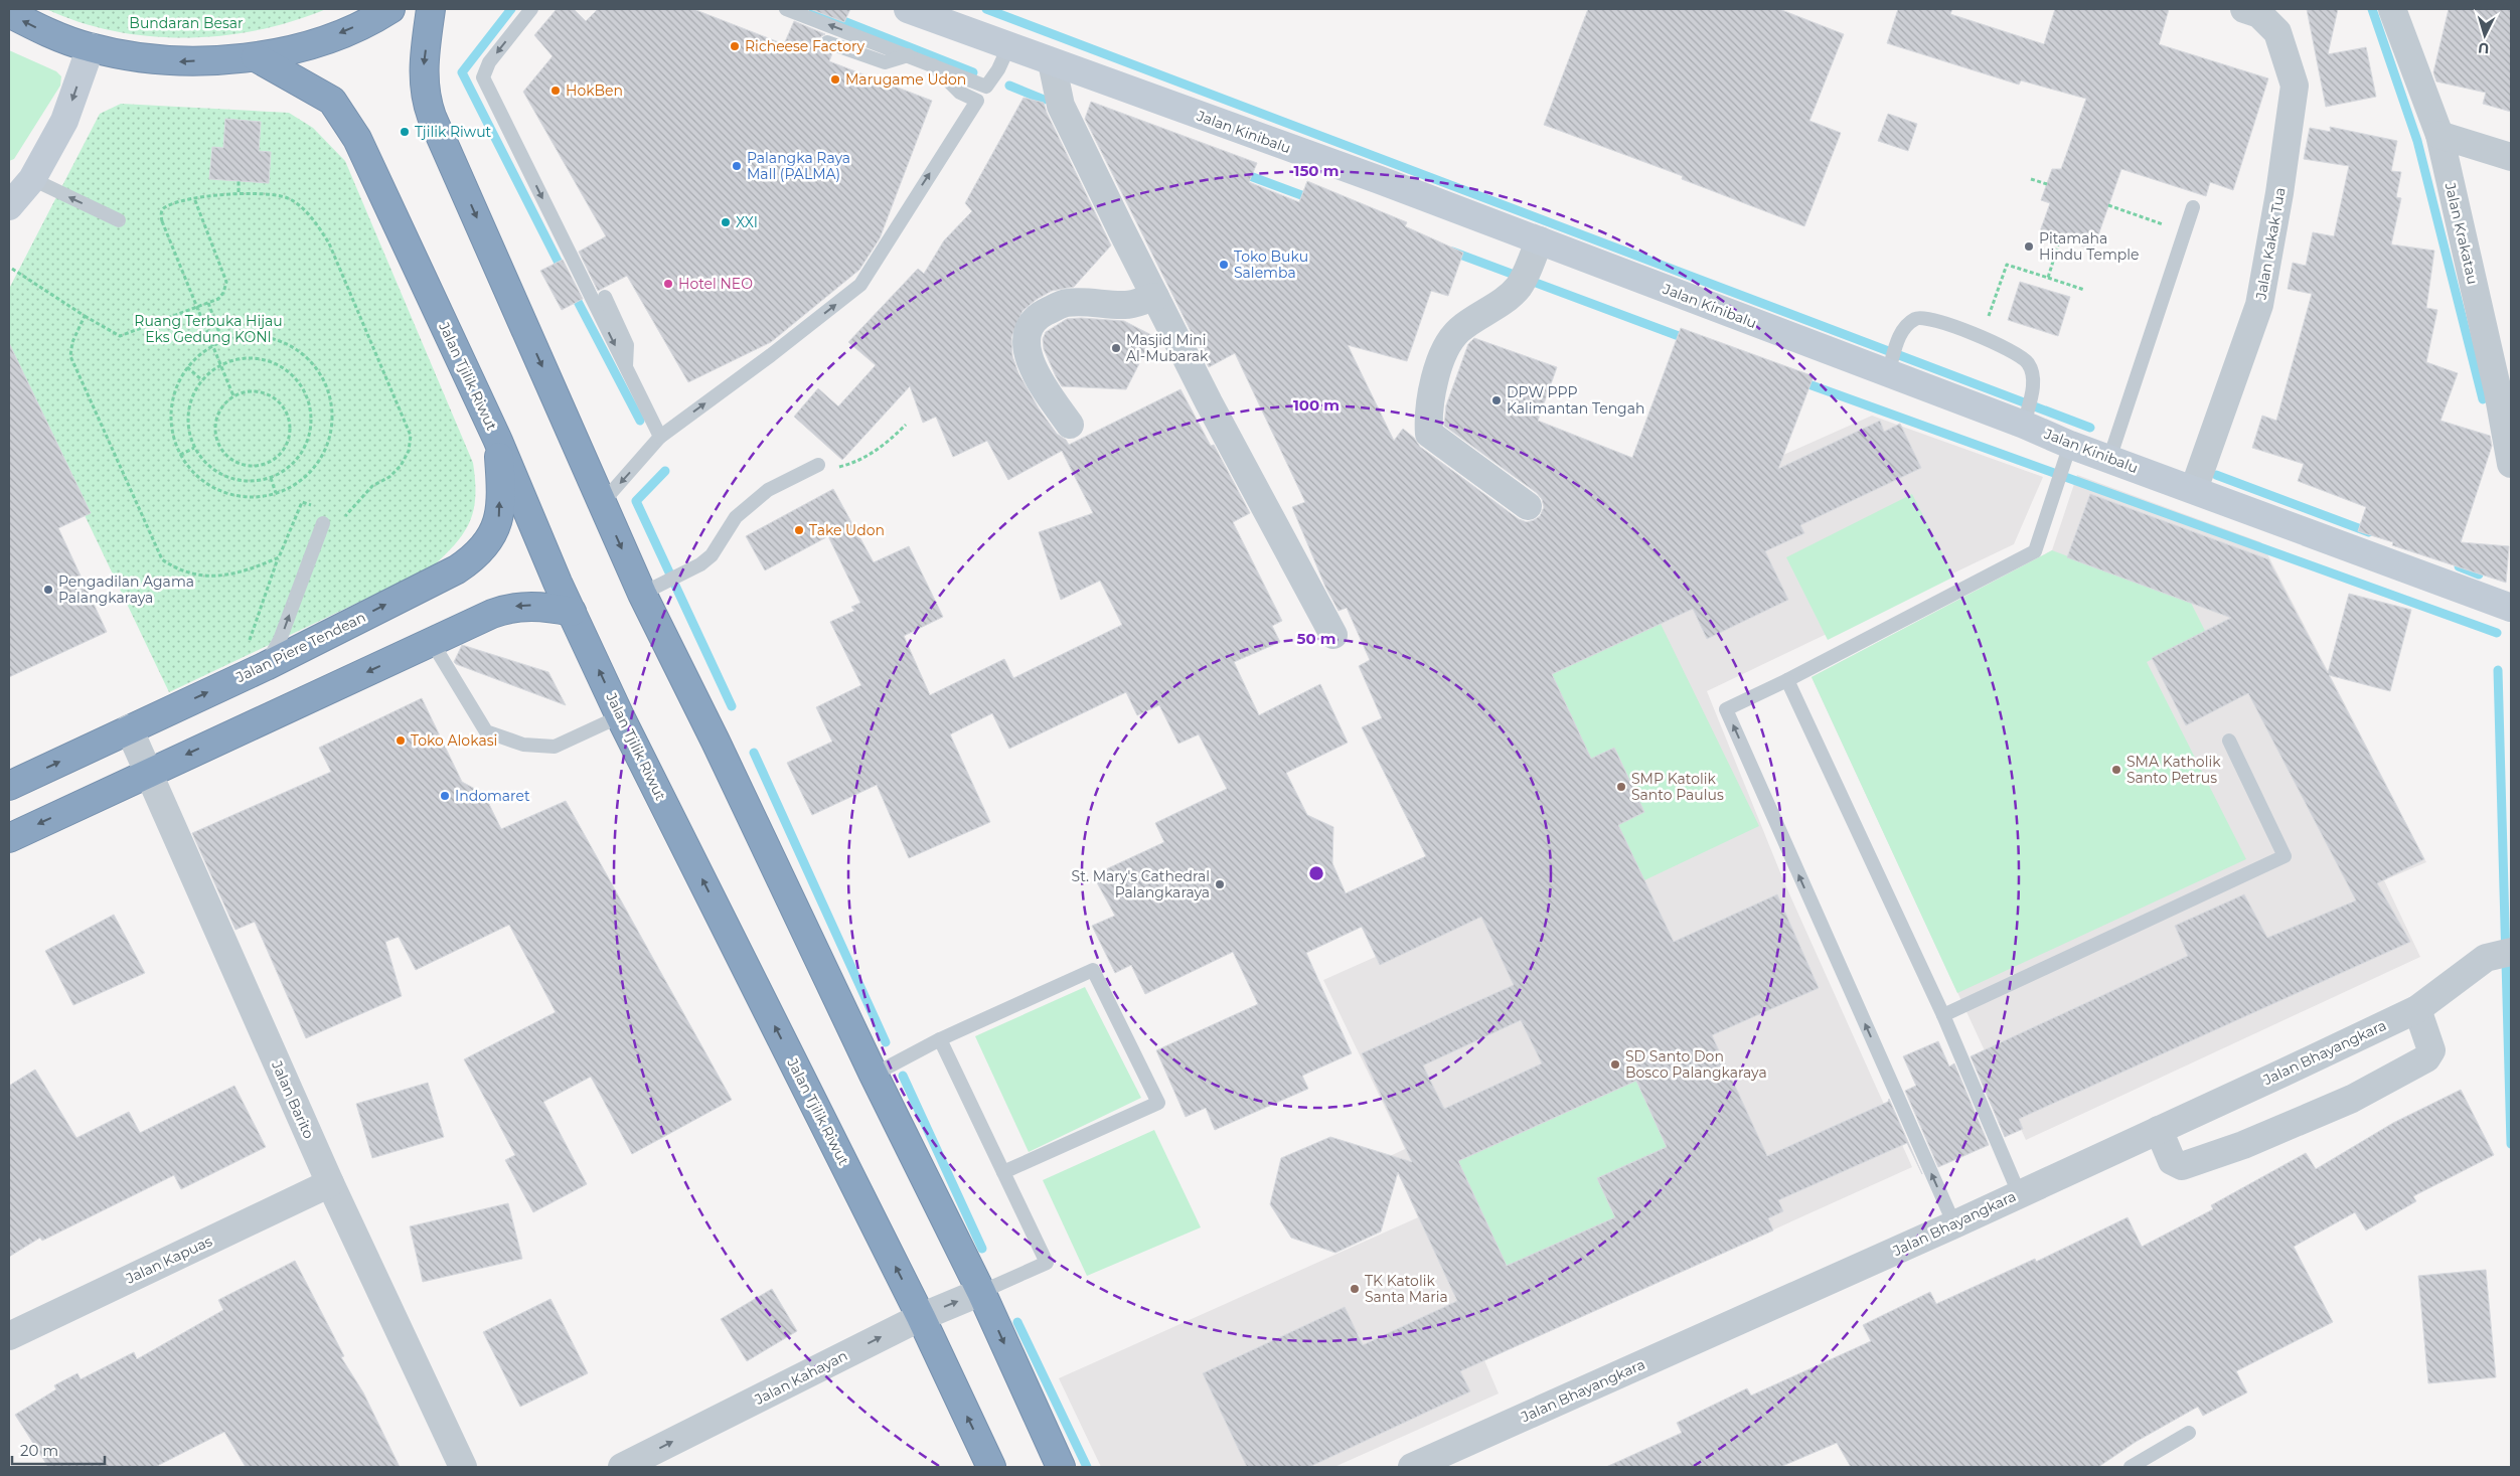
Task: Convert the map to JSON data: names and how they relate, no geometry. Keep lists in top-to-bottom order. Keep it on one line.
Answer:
{"streets":{"highway":["Jalan Tjilik Riwut","Jalan Piere Tendean"],"street":["Jalan Kinibalu","Jalan Krakatau","Jalan Kakak Tua","Jalan Bhayangkara","Jalan Barito","Jalan Kapuas","Jalan Kahayan"]},"crossings":[["Jalan Kinibalu","Jalan Kakak Tua"],["Jalan Tjilik Riwut","Jalan Piere Tendean"],["Jalan Tjilik Riwut","Jalan Kahayan"],["Jalan Piere Tendean","Jalan Barito"],["Jalan Barito","Jalan Kapuas"]],"one_way":["Jalan Kahayan"],"parks":["Bundaran Besar","Ruang Terbuka Hijau Eks Gedung KONI"],"places":["Richeese Factory","Marugame Udon","HokBen","Tjilik Riwut","Palangka Raya Mall (PALMA)","XXI","Pitamaha Hindu Temple","Toko Buku Salemba","Hotel NEO","Masjid Mini Al-Mubarak","DPW PPP Kalimantan Tengah","Take Udon","Pengadilan Agama Palangkaraya","Toko Alokasi","SMA Katholik Santo Petrus","SMP Katolik Santo Paulus","Indomaret","St. Mary's Cathedral Palangkaraya","SD Santo Don Bosco Palangkaraya","TK Katolik Santa Maria"],"scale_bar":"20 m","north":"bottom","rings":["150 m","100 m","50 m"]}
